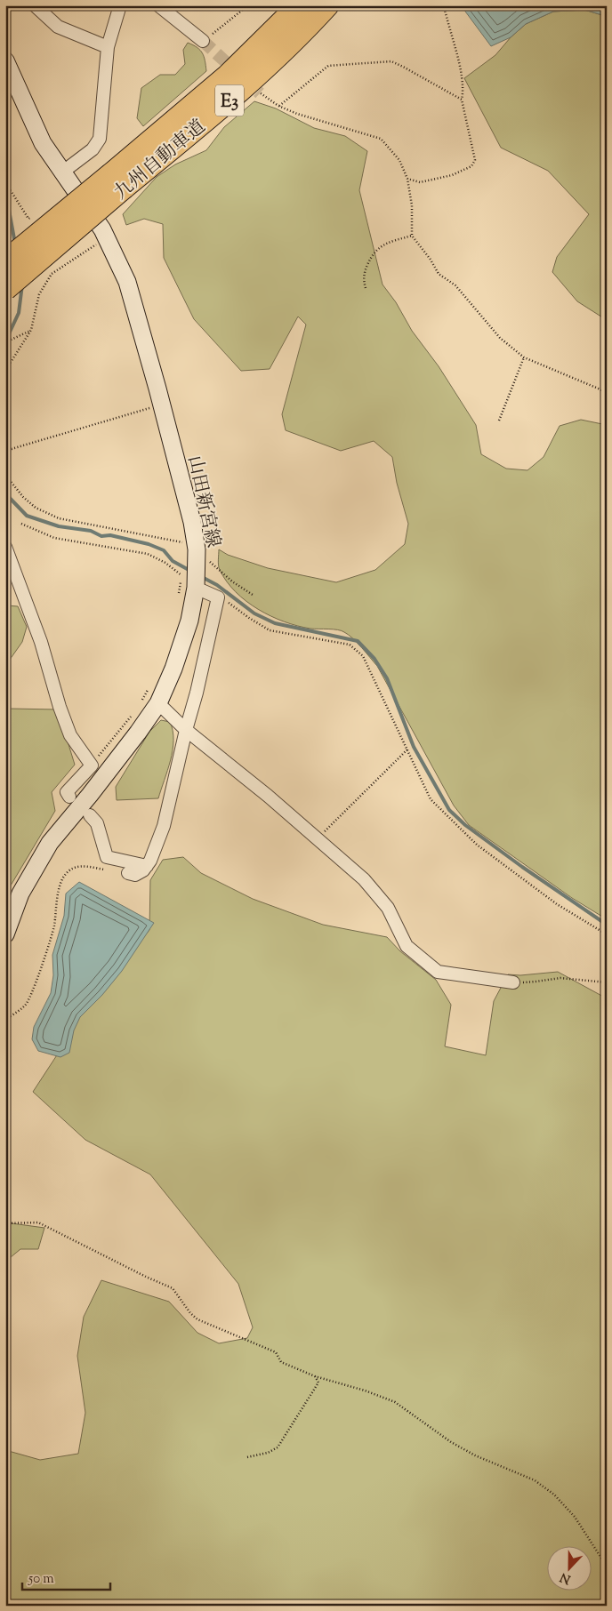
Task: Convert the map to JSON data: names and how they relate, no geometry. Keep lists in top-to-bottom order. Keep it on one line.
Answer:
{"streets":{"highway":["E3","九州自動車道"],"main road":["山田新宮線"]},"scale_bar":"50 m","north":"bottom"}
